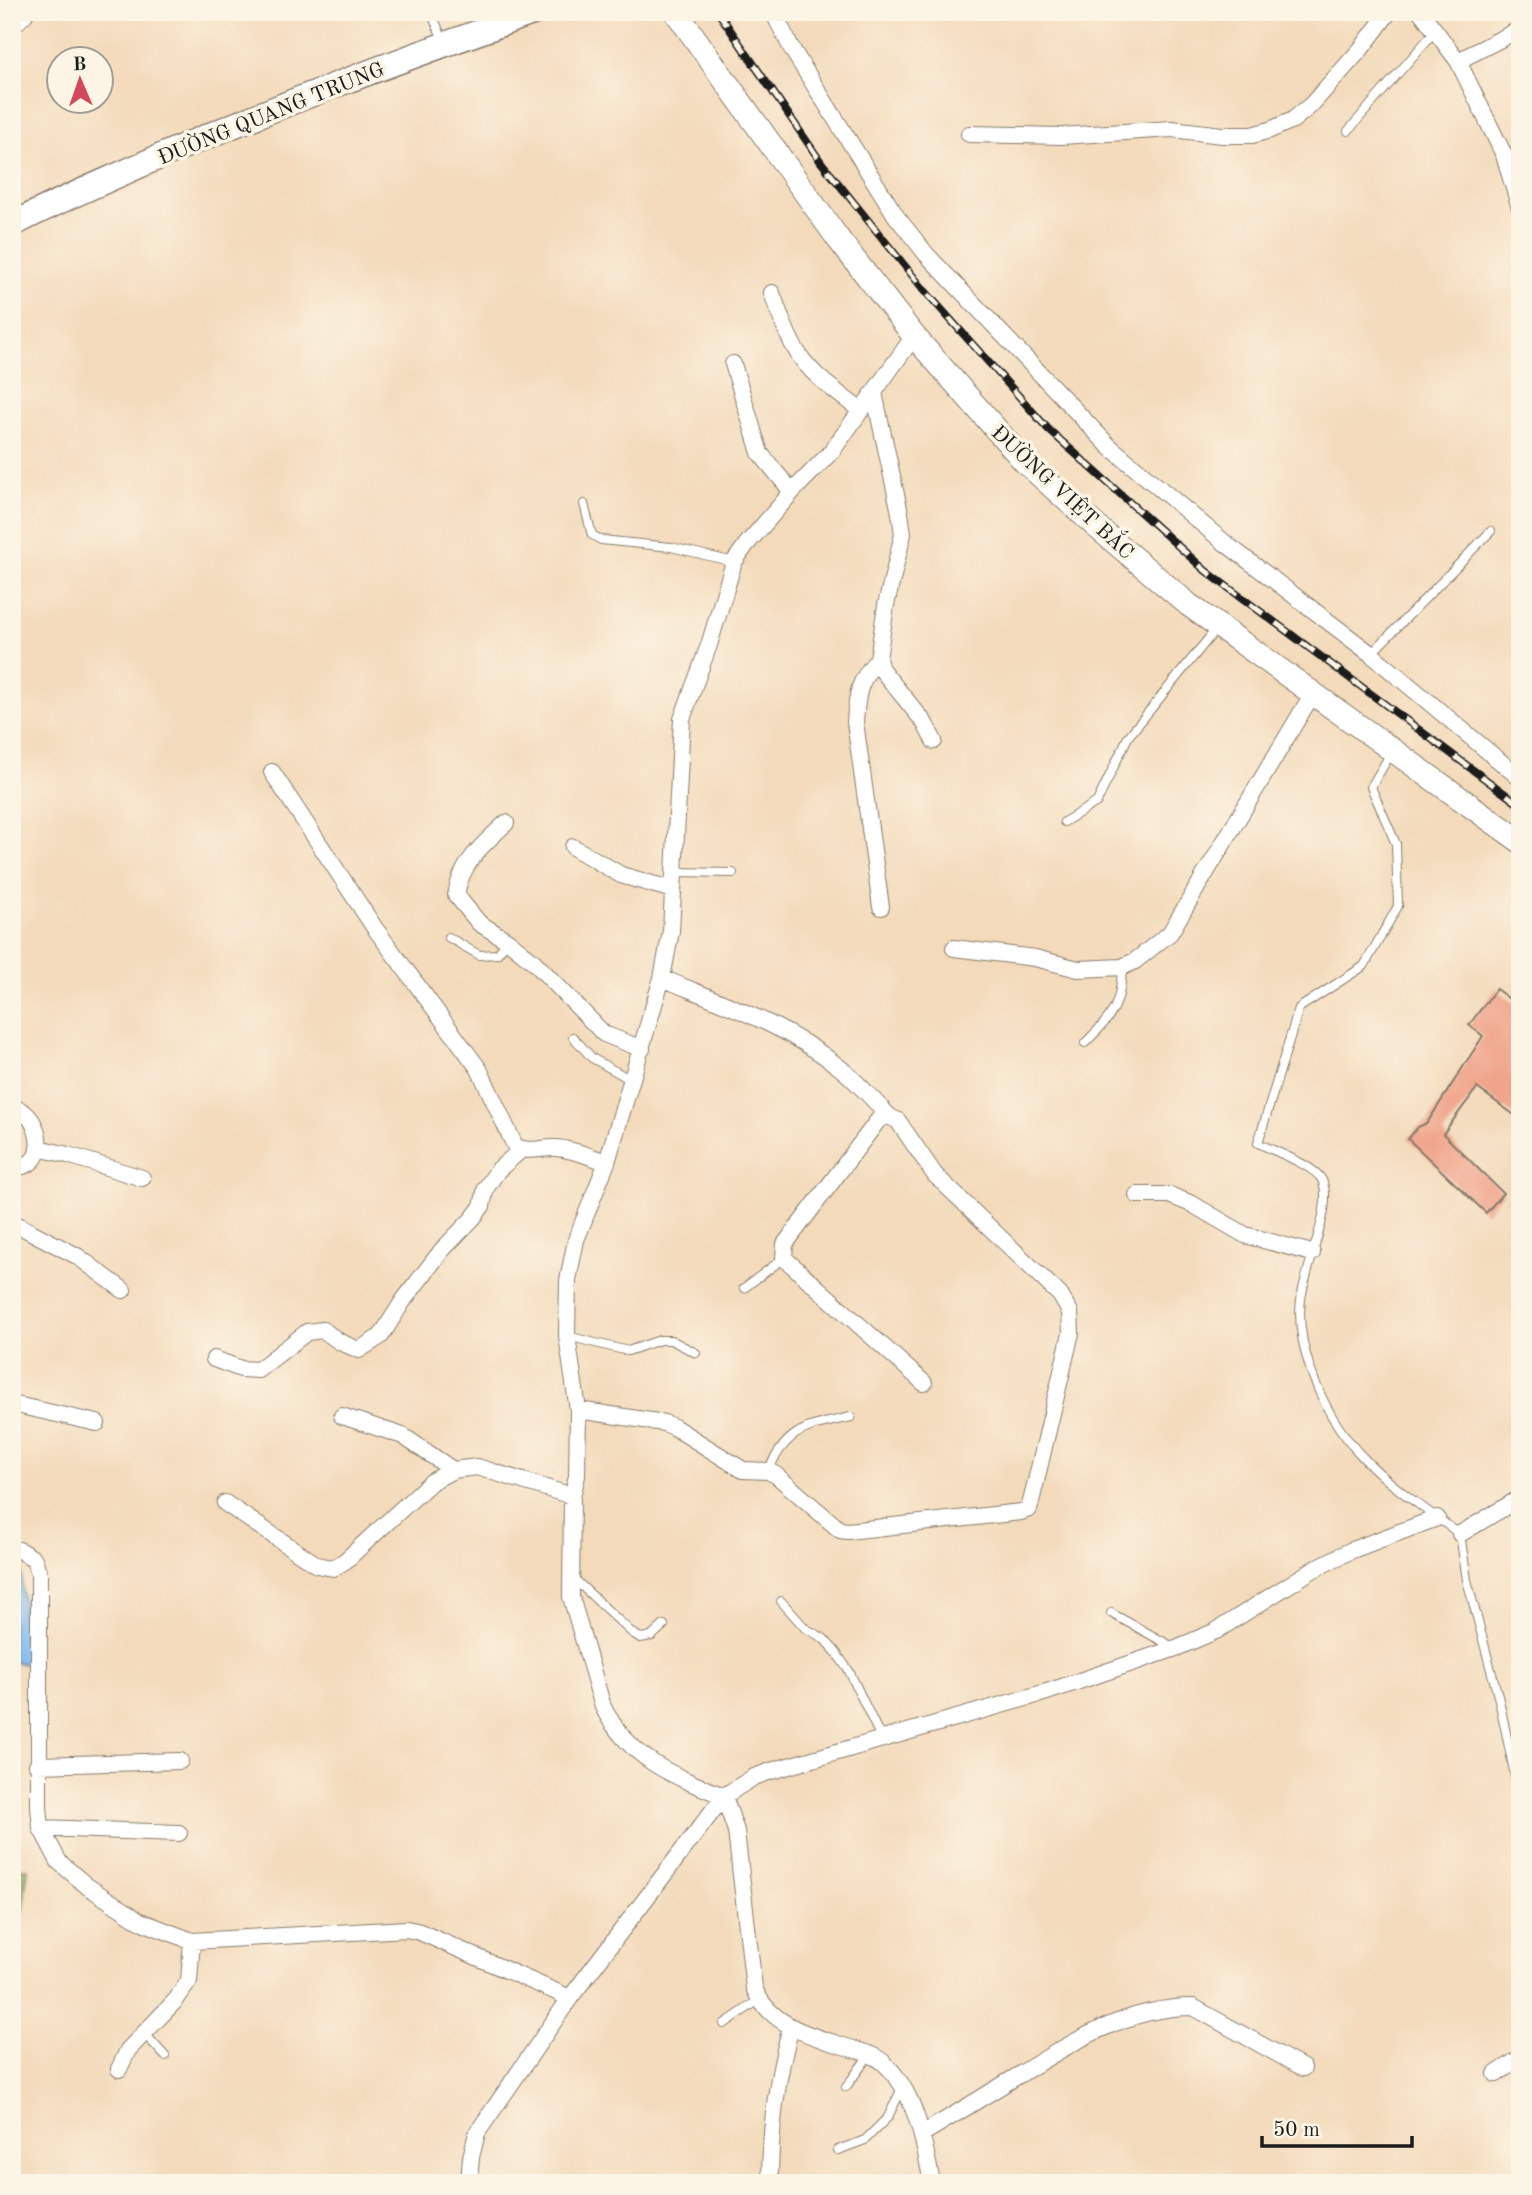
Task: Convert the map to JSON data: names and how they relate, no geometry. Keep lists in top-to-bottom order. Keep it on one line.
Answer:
{"streets":{"main road":["ĐƯỜNG QUANG TRUNG"],"street":["ĐƯỜNG VIỆT BẮC"]},"scale_bar":"50 m","north":"top"}
